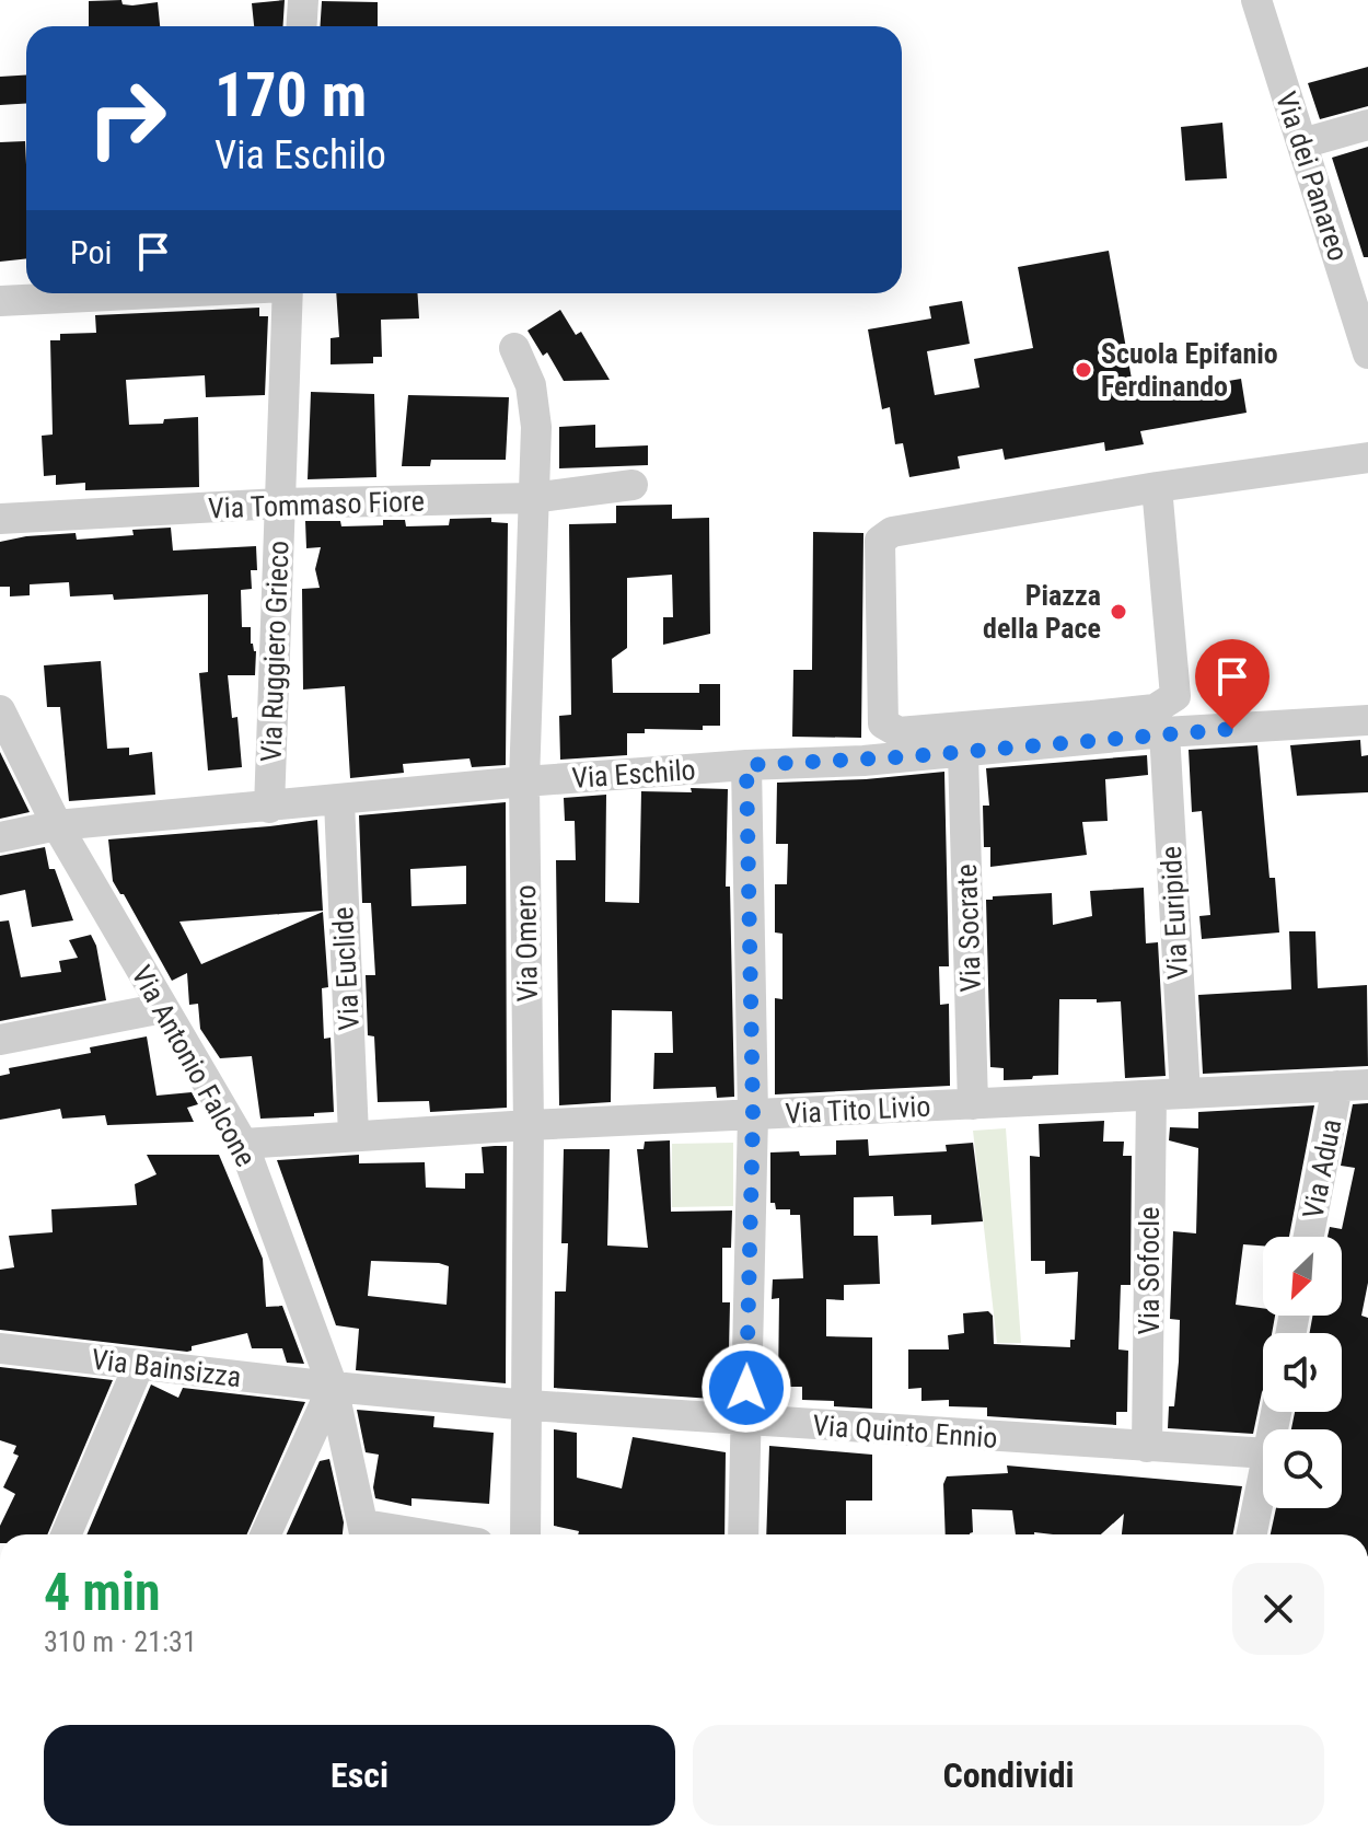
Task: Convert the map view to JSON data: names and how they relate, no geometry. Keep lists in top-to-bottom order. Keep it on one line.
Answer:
{"streets":{"street":["Via dei Panareo","Via Tommaso Fiore","Via Ruggiero Grieco","Via Eschilo","Via Euripide","Via Socrate","Via Omero","Via Euclide","Via Antonio Falcone","Via Tito Livio","Via Adua","Via Sofocle","Via Bainsizza","Via Quinto Ennio"]},"crossings":[["Via Tommaso Fiore","Via Ruggiero Grieco"],["Via Tommaso Fiore","Via Omero"],["Via Ruggiero Grieco","Via Eschilo"],["Via Eschilo","Via Euripide"],["Via Eschilo","Via Socrate"],["Via Eschilo","Via Omero"],["Via Eschilo","Via Euclide"],["Via Eschilo","Via Antonio Falcone"],["Via Euripide","Via Tito Livio"],["Via Socrate","Via Tito Livio"],["Via Omero","Via Tito Livio"],["Via Omero","Via Quinto Ennio"],["Via Euclide","Via Tito Livio"],["Via Antonio Falcone","Via Tito Livio"],["Via Antonio Falcone","Via Bainsizza"],["Via Antonio Falcone","Via Quinto Ennio"],["Via Tito Livio","Via Adua"],["Via Tito Livio","Via Sofocle"],["Via Sofocle","Via Quinto Ennio"],["Via Bainsizza","Via Quinto Ennio"]],"places":["Scuola Epifanio Ferdinando","Piazza della Pace"],"north":"bottom left","page":{"turn":["170 m","Via Eschilo"],"then":"Poi","heading":["4 min","310 m · 21:31"],"buttons":["Esci","Condividi"]}}
